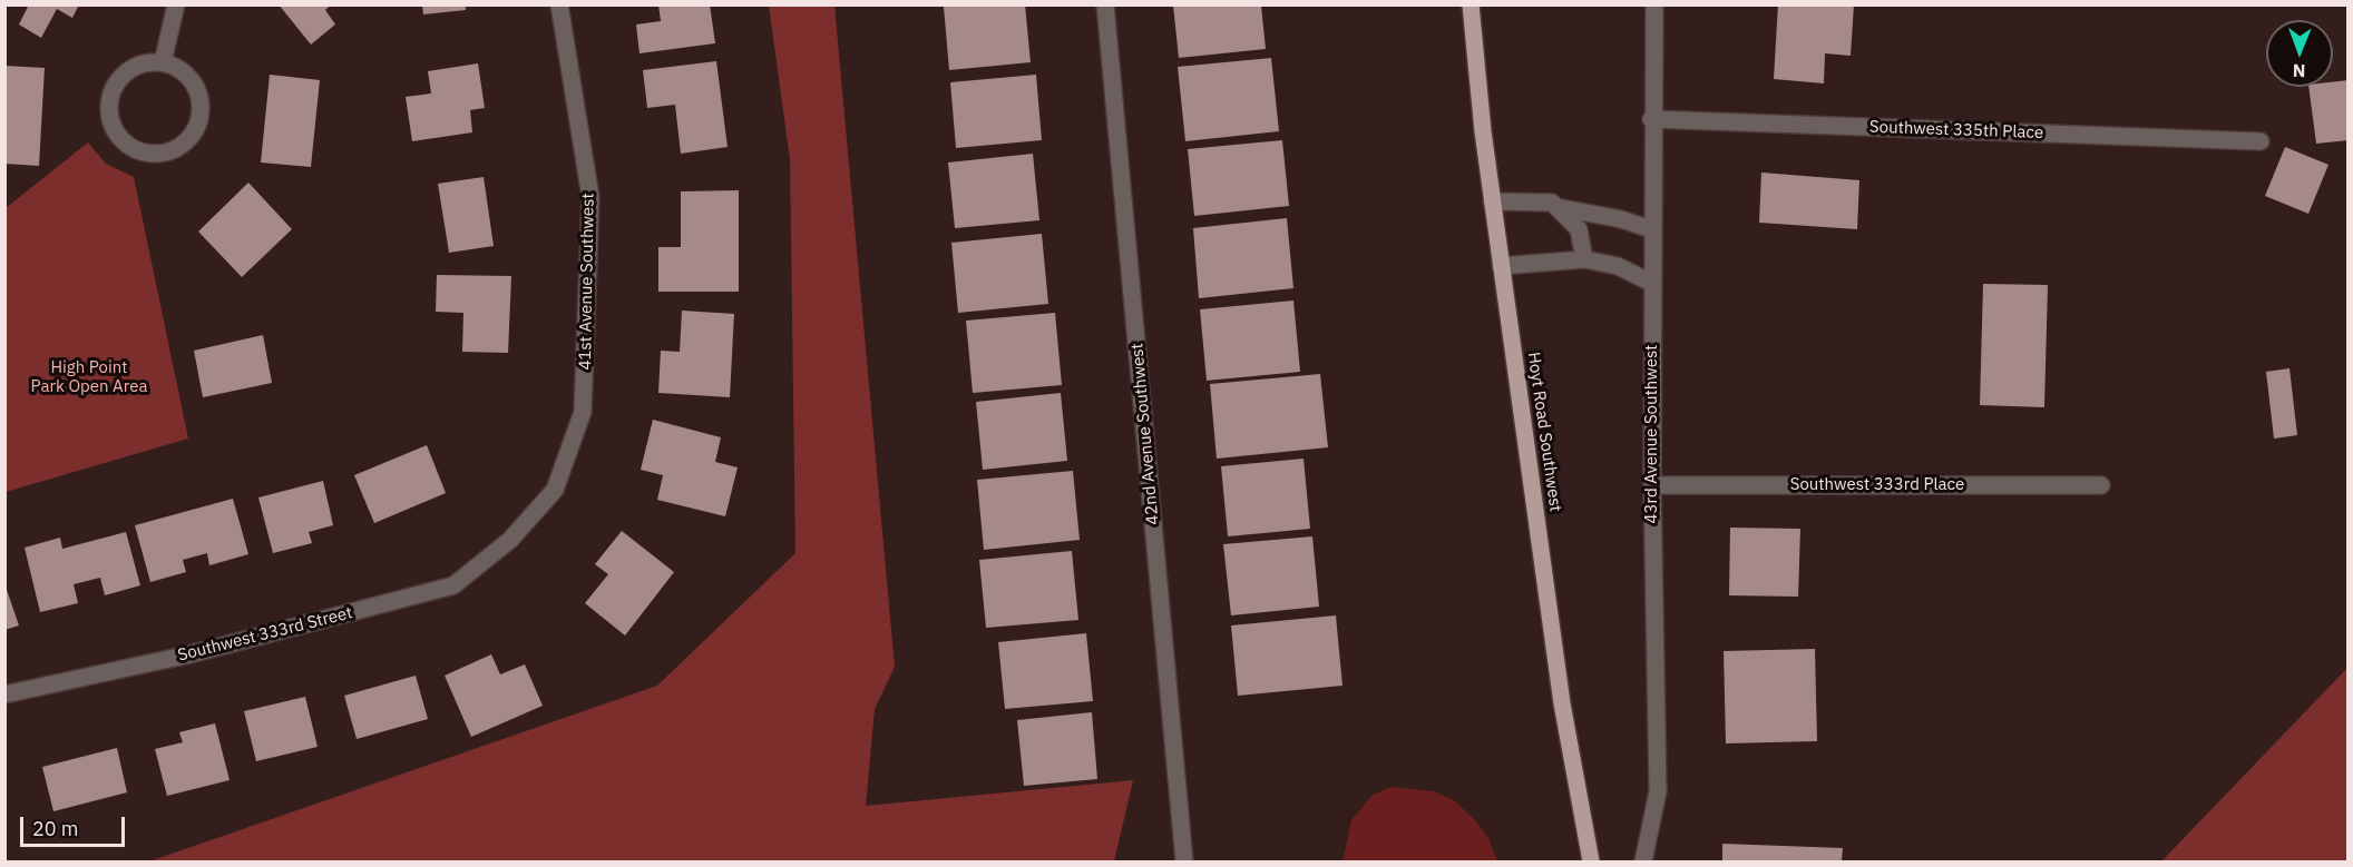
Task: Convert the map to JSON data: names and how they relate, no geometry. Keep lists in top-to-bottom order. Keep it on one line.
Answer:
{"streets":{"main road":["Hoyt Road Southwest"],"street":["Southwest 335th Place","41st Avenue Southwest","42nd Avenue Southwest","43rd Avenue Southwest","Southwest 333rd Place","Southwest 333rd Street"]},"crossings":[["Southwest 335th Place","43rd Avenue Southwest"],["41st Avenue Southwest","Southwest 333rd Street"],["43rd Avenue Southwest","Southwest 333rd Place"]],"parks":["High Point Park Open Area"],"scale_bar":"20 m","north":"bottom"}
